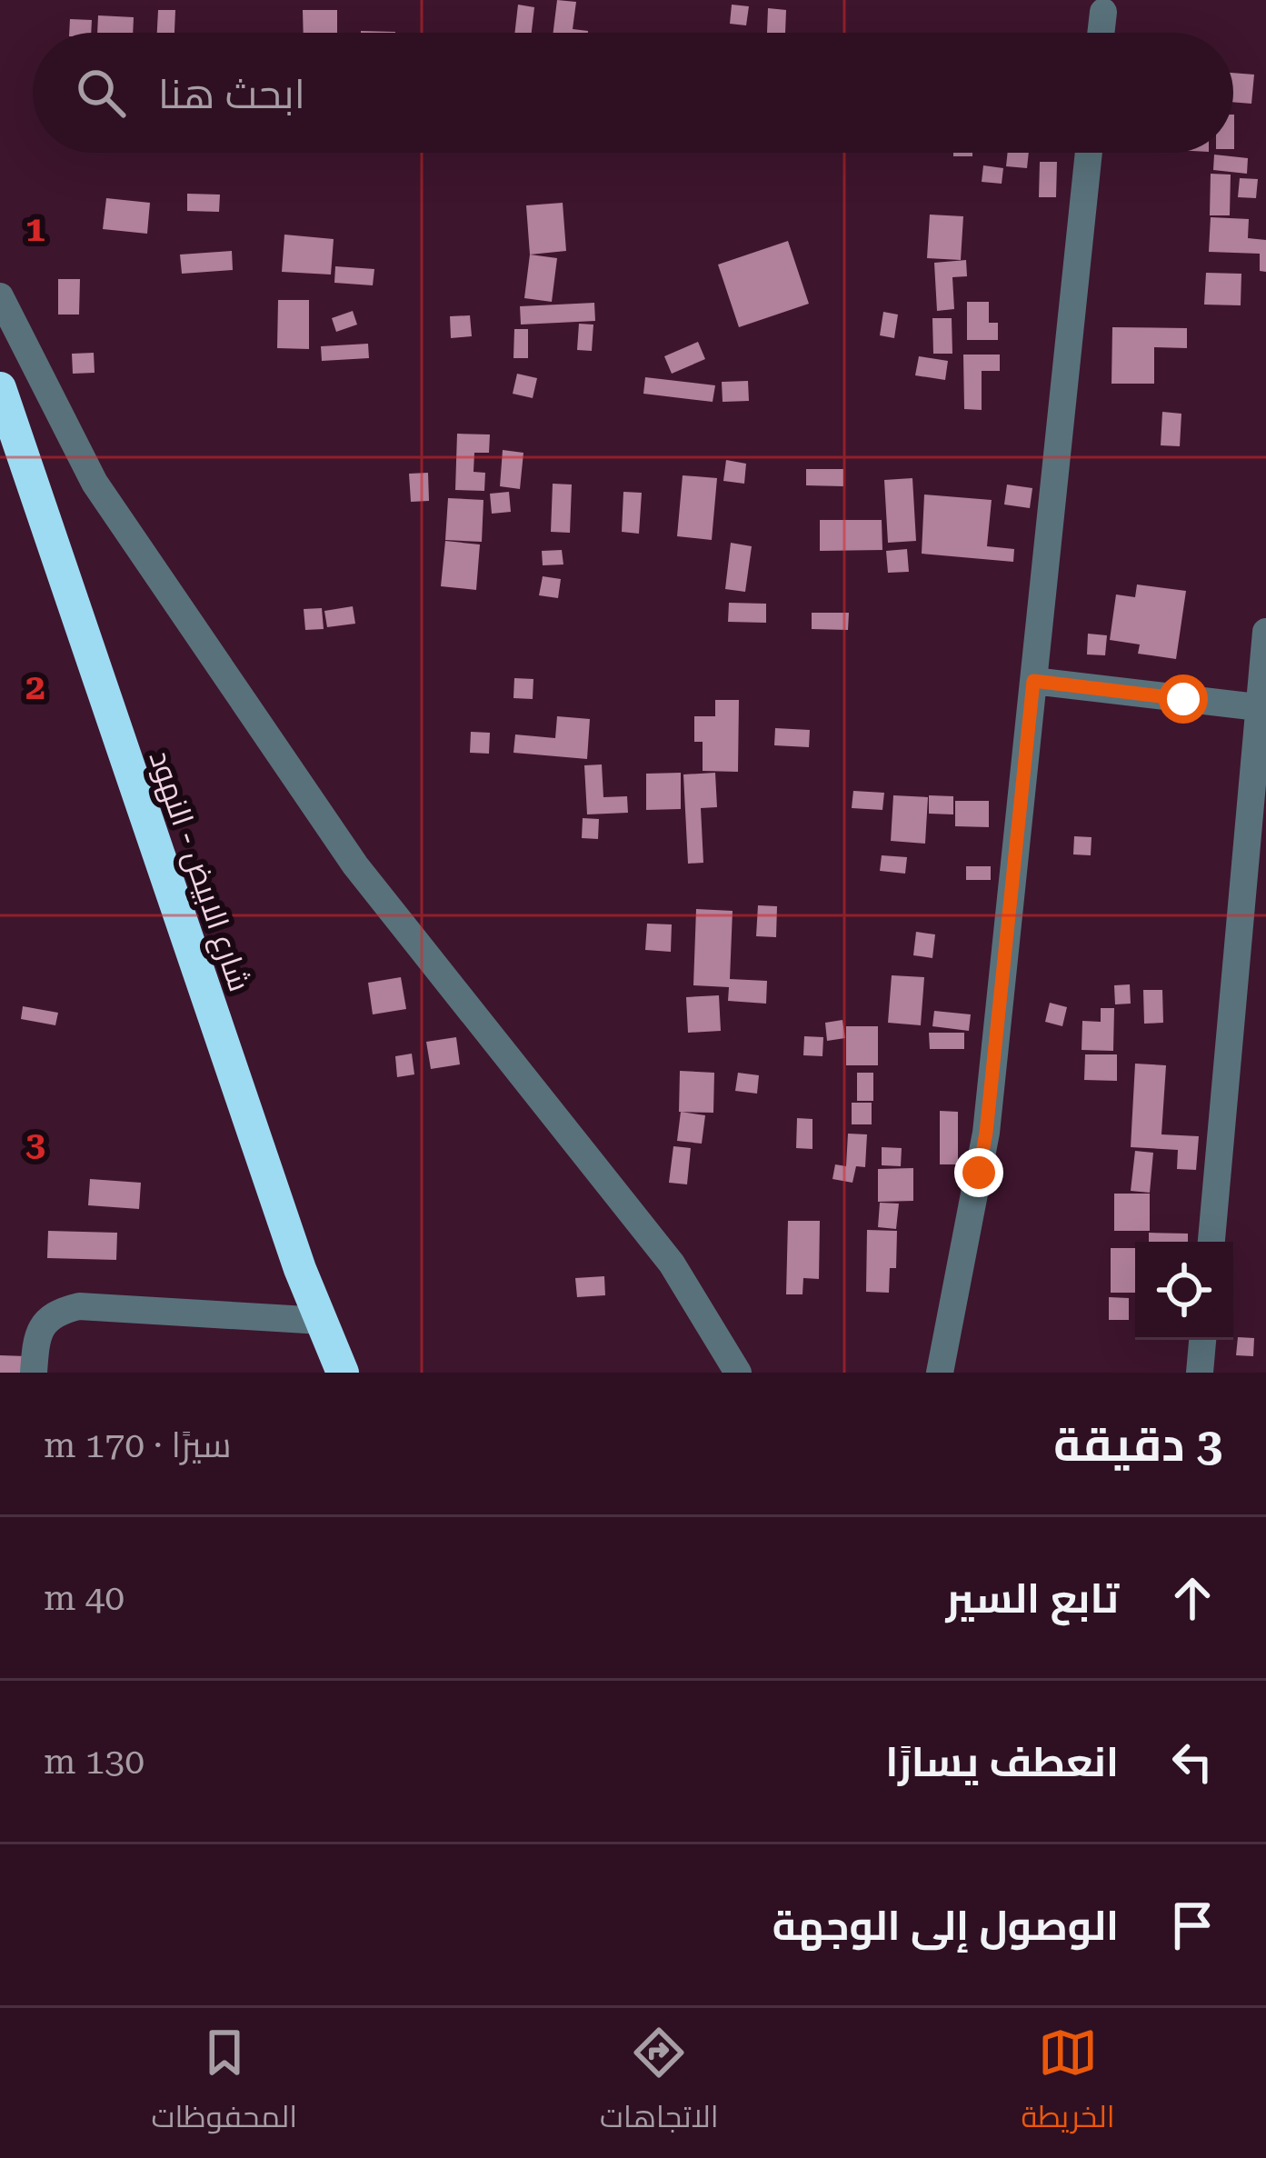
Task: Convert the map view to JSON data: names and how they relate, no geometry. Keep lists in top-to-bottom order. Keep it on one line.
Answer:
{"streets":{"highway":["شارع الابيض - النهود"]},"page":{"search":"ابحث هنا","heading":["3 دقيقة","سيرًا · 170 m"],"list":[["تابع السير","40 m"],["انعطف يسارًا","130 m"],"الوصول إلى الوجهة"],"nav":["الخريطة","الاتجاهات","المحفوظات"]},"grid":{"rows":["1","2","3"]}}
